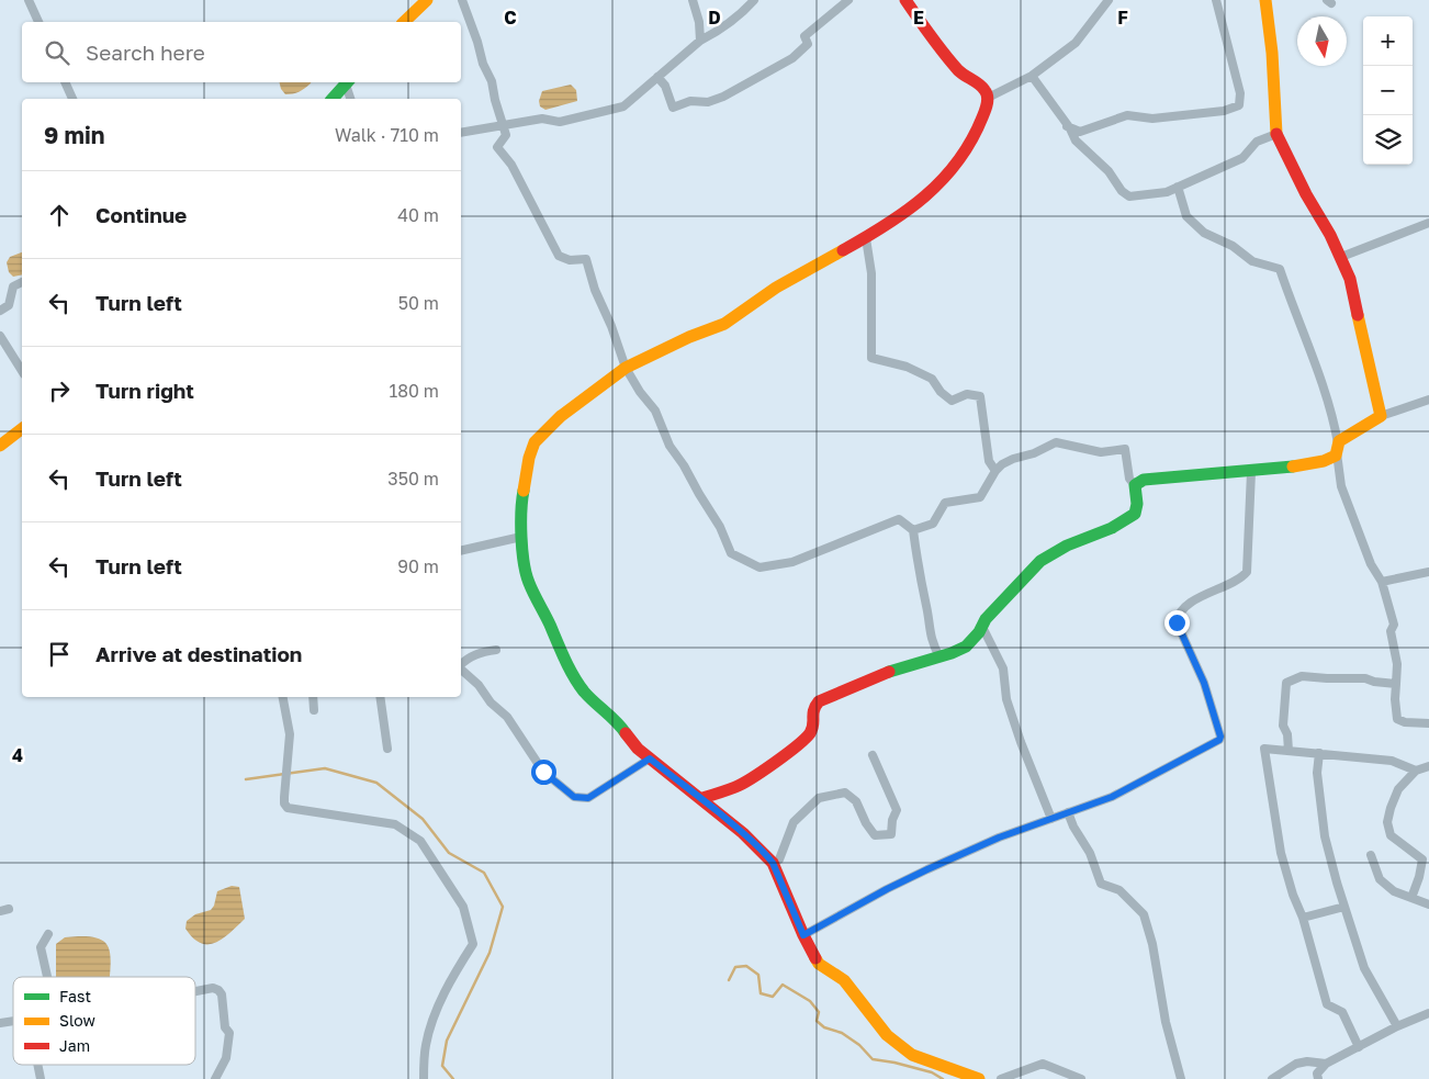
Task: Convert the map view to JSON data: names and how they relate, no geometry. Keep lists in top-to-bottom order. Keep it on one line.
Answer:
{"legend":["Fast","Slow","Jam"],"north":"bottom","page":{"map_buttons":["+","−"],"search":"Search here","heading":["9 min","Walk · 710 m"],"list":[["Continue","40 m"],["Turn left","50 m"],["Turn right","180 m"],["Turn left","350 m"],["Turn left","90 m"],"Arrive at destination"]},"grid":{"columns":["C","D","E","F"],"rows":["4"]}}
